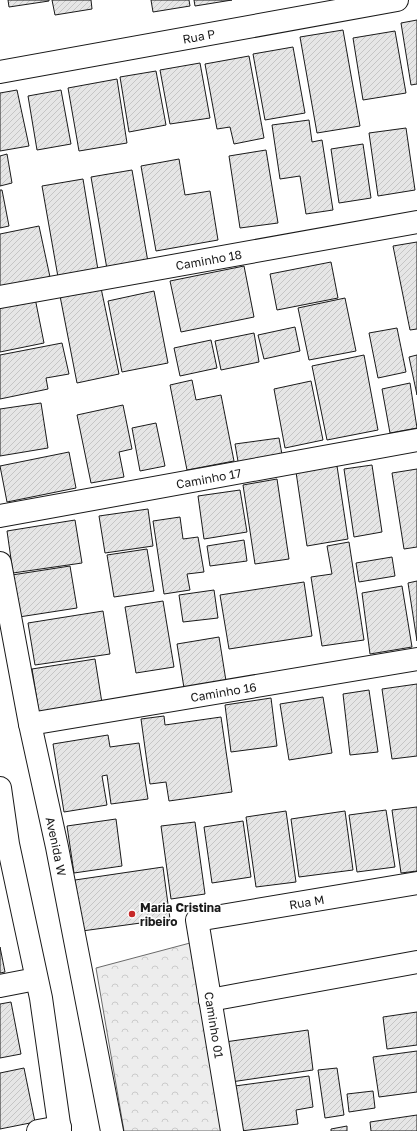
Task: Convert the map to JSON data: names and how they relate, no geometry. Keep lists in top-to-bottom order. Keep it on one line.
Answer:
{"streets":{"street":["Rua P","Caminho 18","Caminho 17","Caminho 16","Avenida W","Rua M","Caminho 01"]},"crossings":[["Caminho 16","Avenida W"],["Rua M","Caminho 01"]],"places":["Maria Cristina ribeiro"]}
